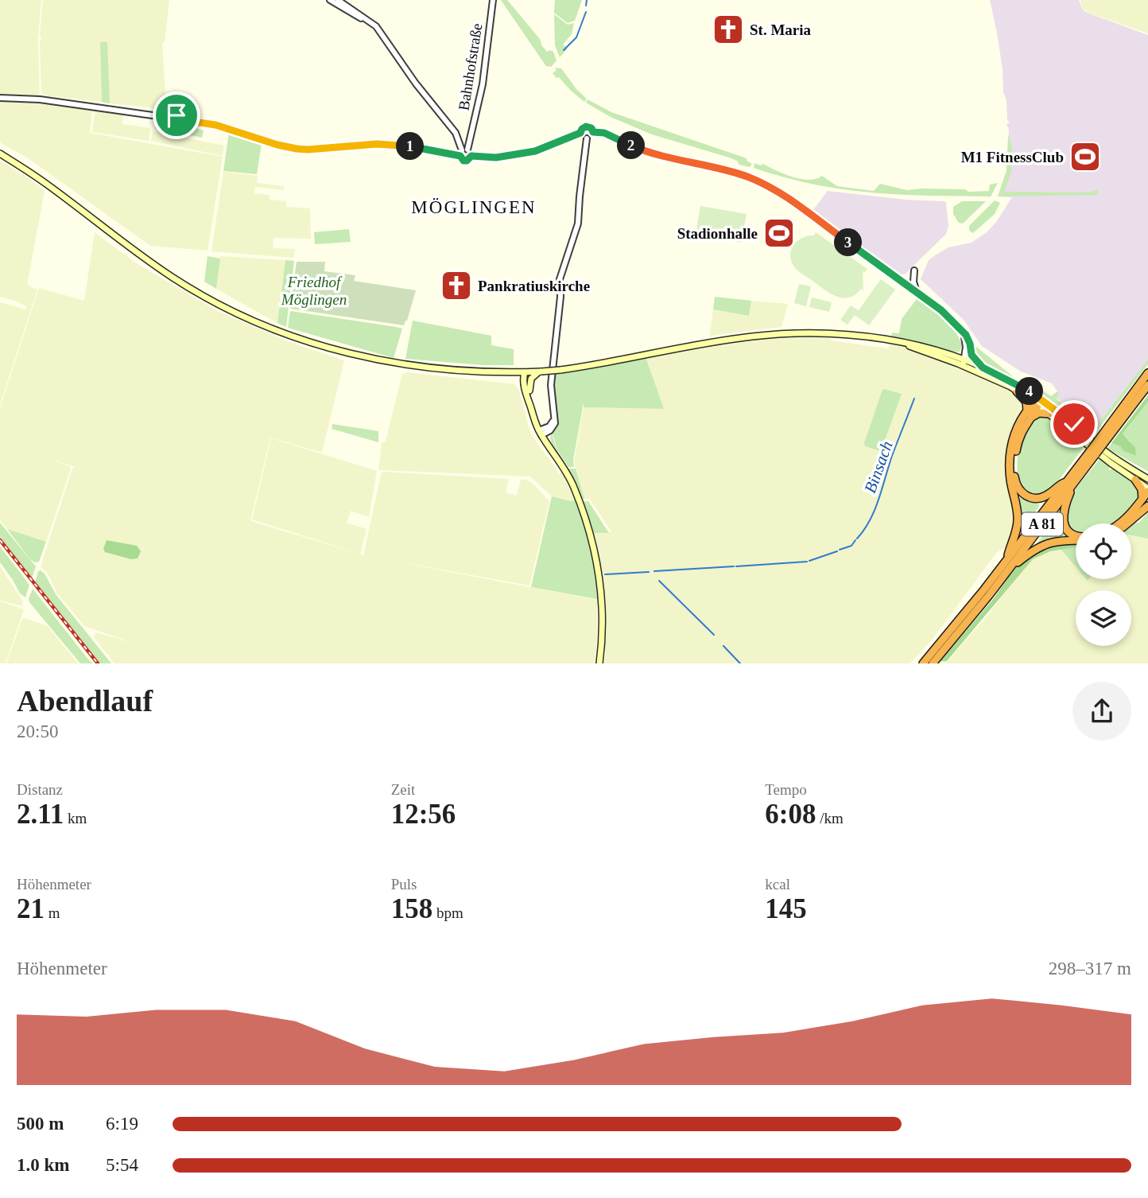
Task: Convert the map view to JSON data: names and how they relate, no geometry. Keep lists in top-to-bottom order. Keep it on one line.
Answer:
{"streets":{"highway":["A 81"],"street":["Bahnhofstraße"]},"districts":["MÖGLINGEN"],"water":["Binsach"],"parks":["Friedhof Möglingen"],"places":{"church":["St. Maria","Pankratiuskirche"],"sports":["M1 FitnessClub","Stadionhalle"]},"page":{"pins":["2","1","3","4"],"heading":["Abendlauf","20:50"],"stats":[["Distanz","2.11 km"],["Zeit","12:56"],["Tempo","6:08 /km"],["Höhenmeter","21 m"],["Puls","158 bpm"],["kcal","145"]],"chart":["Höhenmeter","298–317 m"],"list":[{"name":"500 m","note":"6:19"},{"name":"1.0 km","note":"5:54"}]}}
